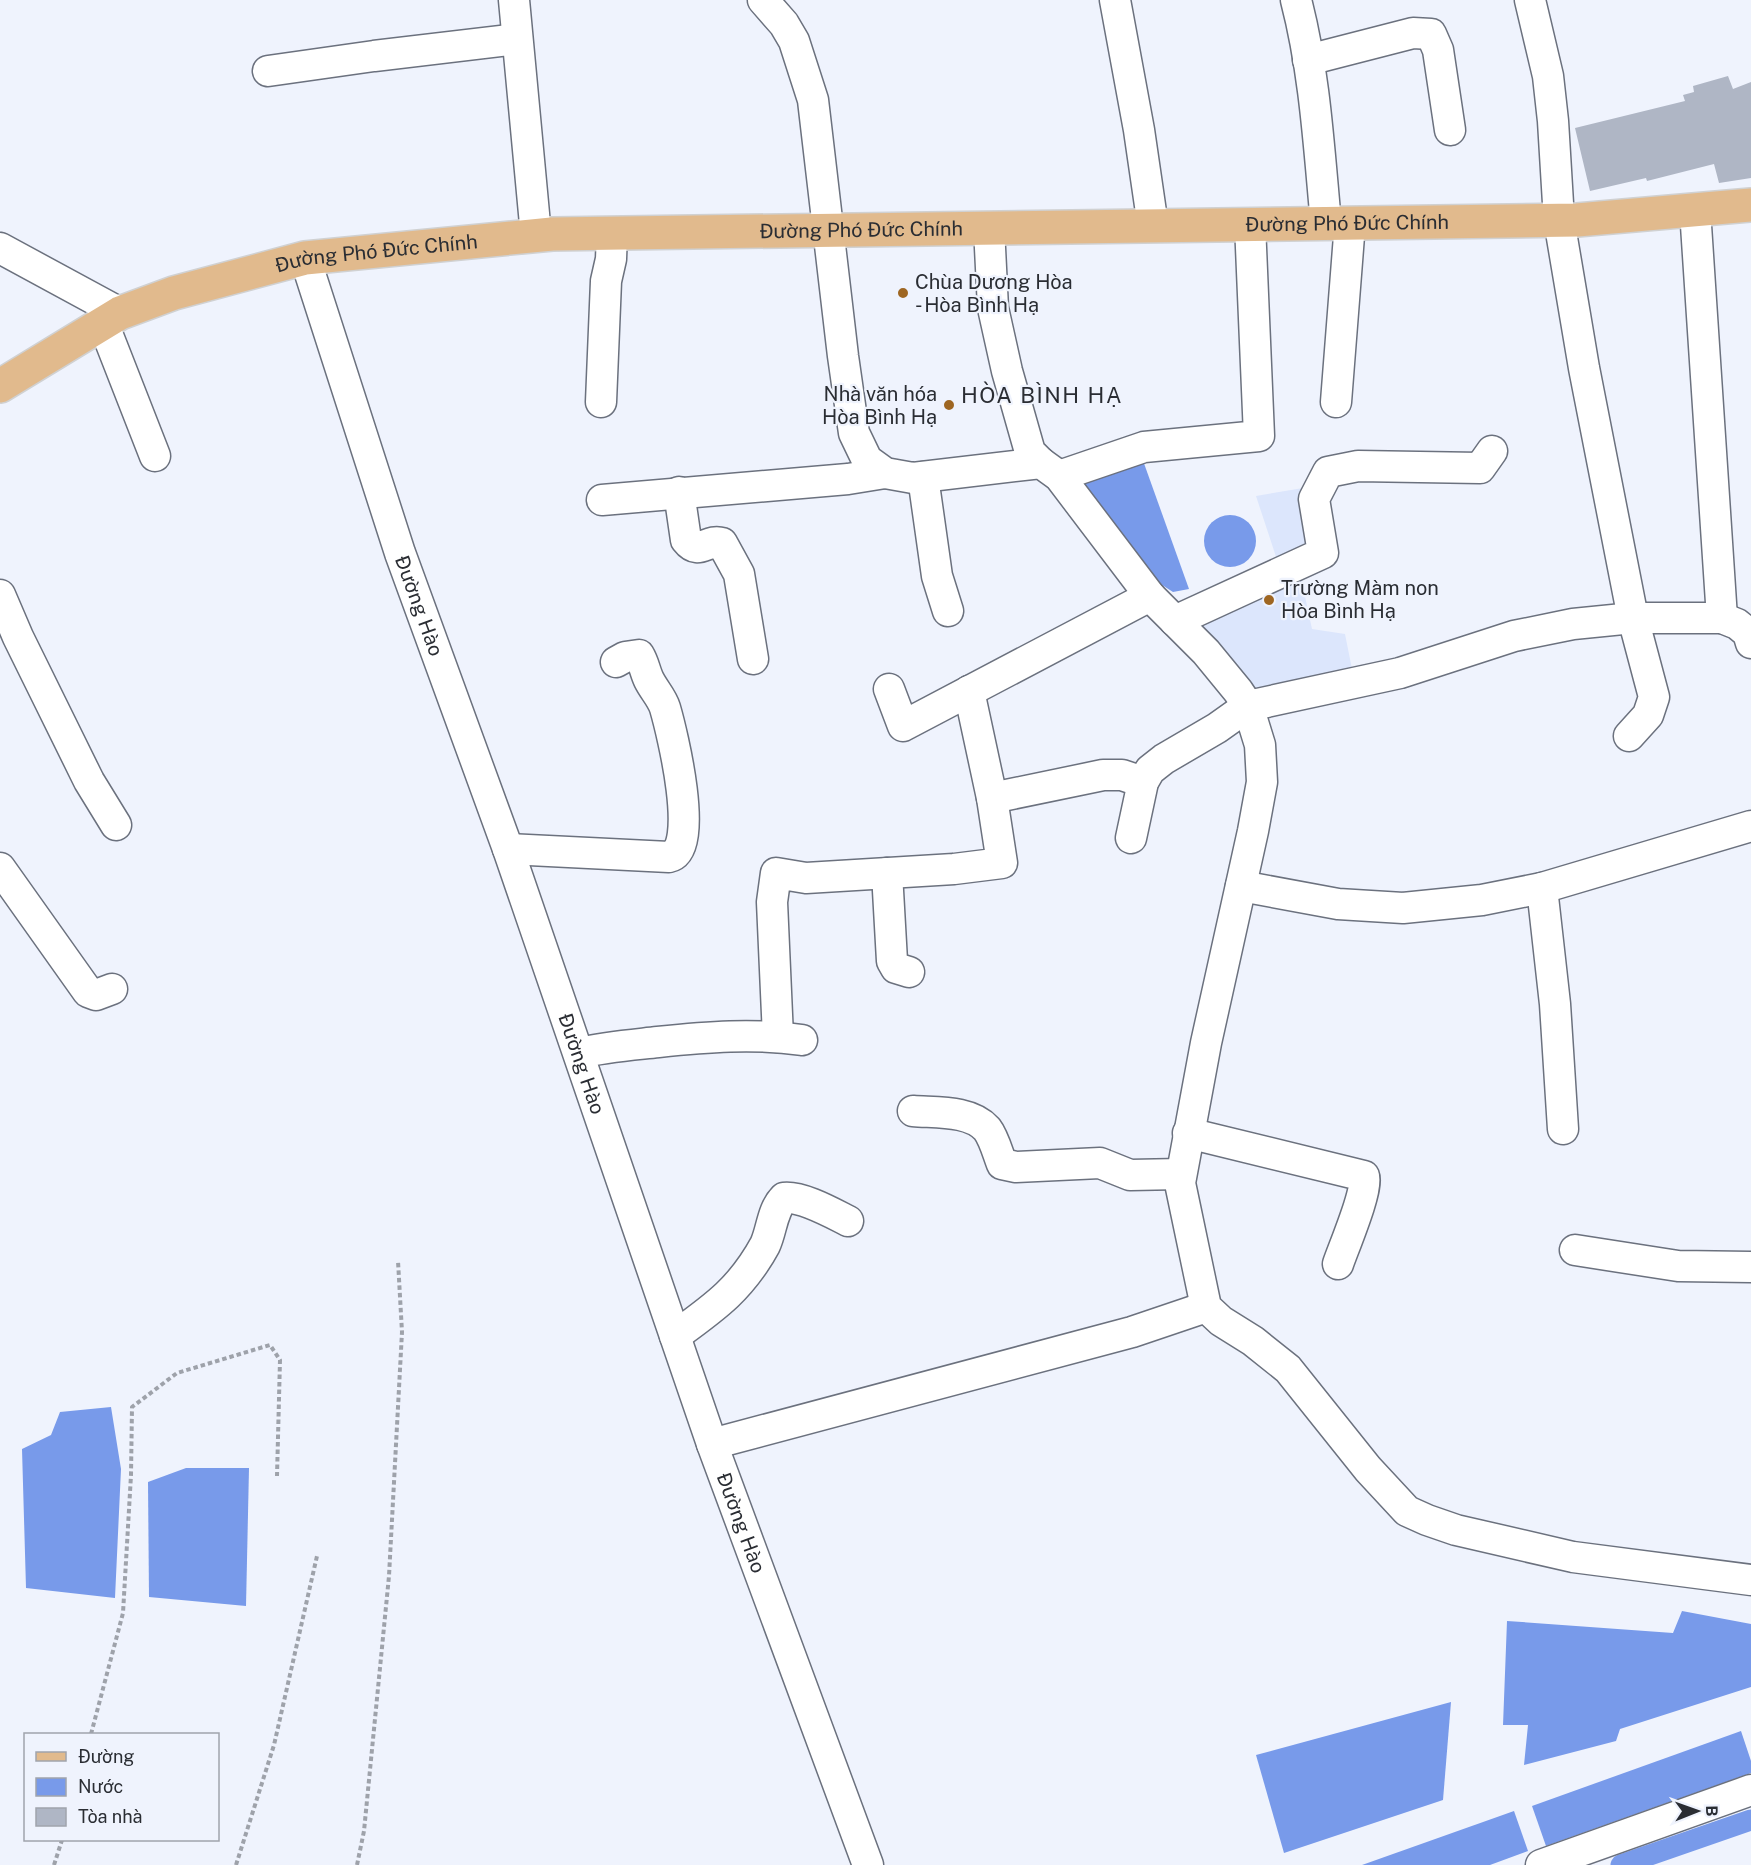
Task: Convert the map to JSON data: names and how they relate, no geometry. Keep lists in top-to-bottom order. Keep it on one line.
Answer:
{"streets":{"main road":["Đường Phó Đức Chính"],"street":["Đường Hào"]},"crossings":[["Đường Phó Đức Chính","Đường Hào"]],"districts":["HÒA BÌNH HẠ"],"places":["Chùa Dương Hòa - Hòa Bình Hạ","Nhà văn hóa Hòa Bình Hạ","Trường Màm non Hòa Bình Hạ"],"legend":["Đường","Nước","Tòa nhà"],"north":"right"}
